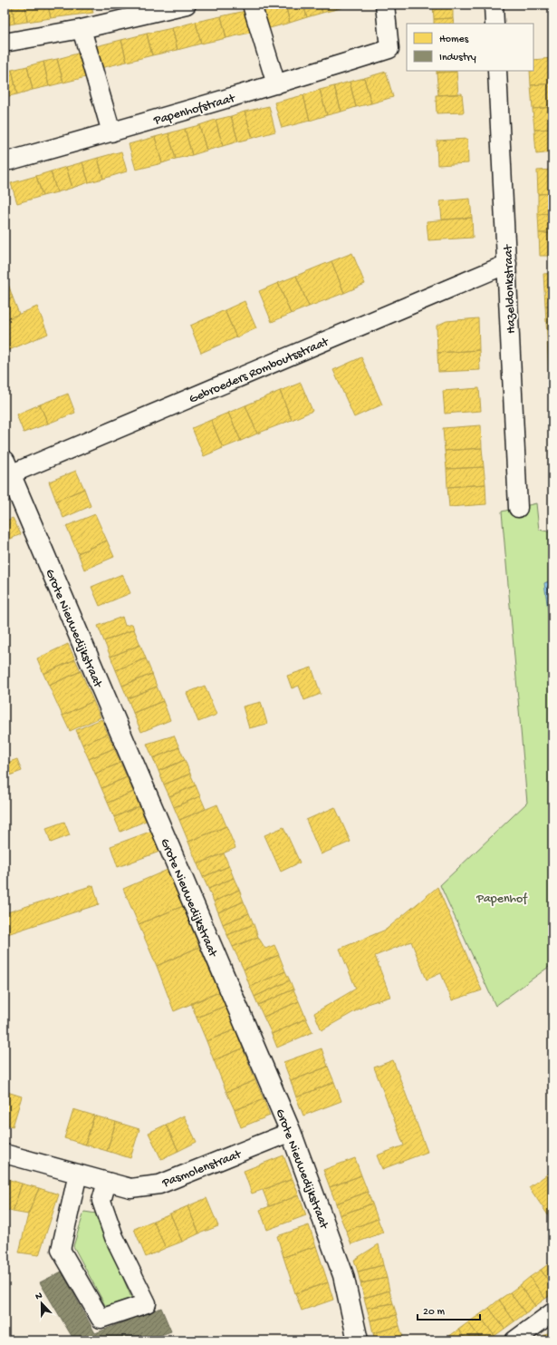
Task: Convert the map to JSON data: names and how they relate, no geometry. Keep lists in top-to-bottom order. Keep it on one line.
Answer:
{"streets":{"main road":["Grote Nieuwedijkstraat"],"street":["Papenhofstraat","Hazeldonkstraat","Gebroeders Romboutsstraat","Pasmolenstraat"]},"crossings":[["Hazeldonkstraat","Gebroeders Romboutsstraat"],["Gebroeders Romboutsstraat","Grote Nieuwedijkstraat"],["Grote Nieuwedijkstraat","Pasmolenstraat"]],"parks":["Papenhof"],"legend":["Homes","Industry"],"scale_bar":"20 m","north":"top"}
